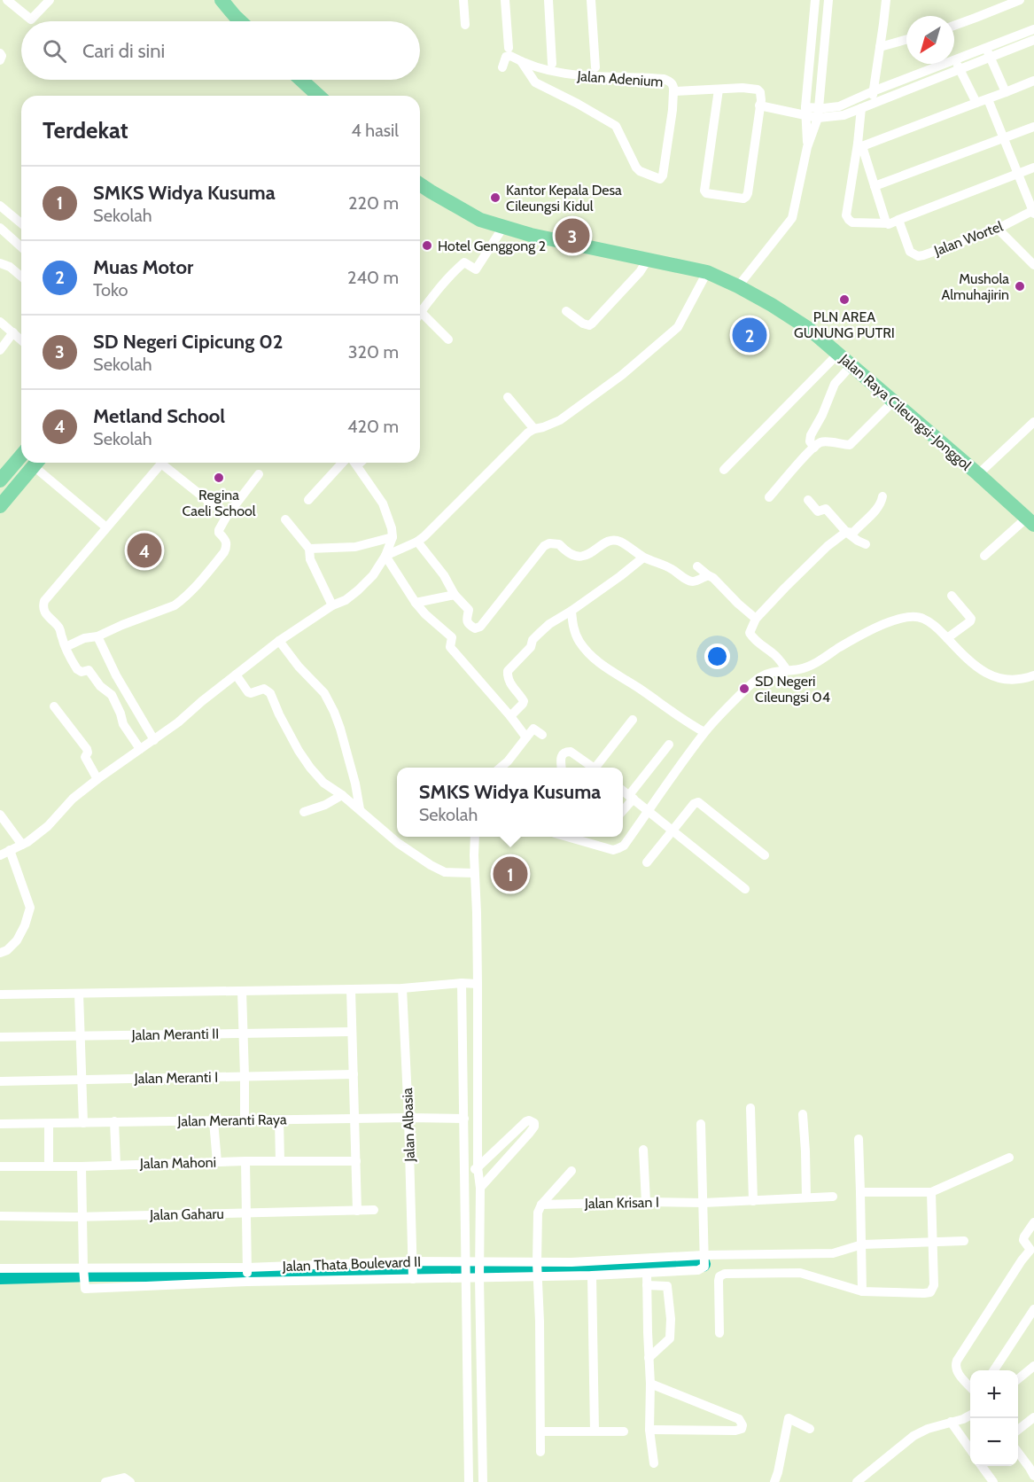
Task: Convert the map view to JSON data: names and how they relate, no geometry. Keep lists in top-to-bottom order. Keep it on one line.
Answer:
{"streets":{"main road":["Jalan Raya Cileungsi-Jonggol"],"street":["Jalan Adenium","Jalan Wortel","Jalan Meranti II","Jalan Meranti I","Jalan Meranti Raya","Jalan Albasia","Jalan Mahoni","Jalan Krisan I","Jalan Gaharu","Jalan Thata Boulevard II"]},"crossings":[["Jalan Meranti Raya","Jalan Albasia"],["Jalan Albasia","Jalan Thata Boulevard II"]],"places":["Kantor Kepala Desa Cileungsi Kidul","Hotel Genggong 2","Mushola Almuhajirin","PLN AREA GUNUNG PUTRI","Regina Caeli School","SD Negeri Cileungsi 04"],"north":"bottom left","page":{"search":"Cari di sini","heading":["Terdekat","4 hasil"],"list":[{"mark":"1","name":"SMKS Widya Kusuma","note":"Sekolah","value":"220 m"},{"mark":"2","name":"Muas Motor","note":"Toko","value":"240 m"},{"mark":"3","name":"SD Negeri Cipicung 02","note":"Sekolah","value":"320 m"},{"mark":"4","name":"Metland School","note":"Sekolah","value":"420 m"}],"pins":["3","2","4","1"],"popup":["SMKS Widya Kusuma","Sekolah"],"map_buttons":["+","−"]}}
